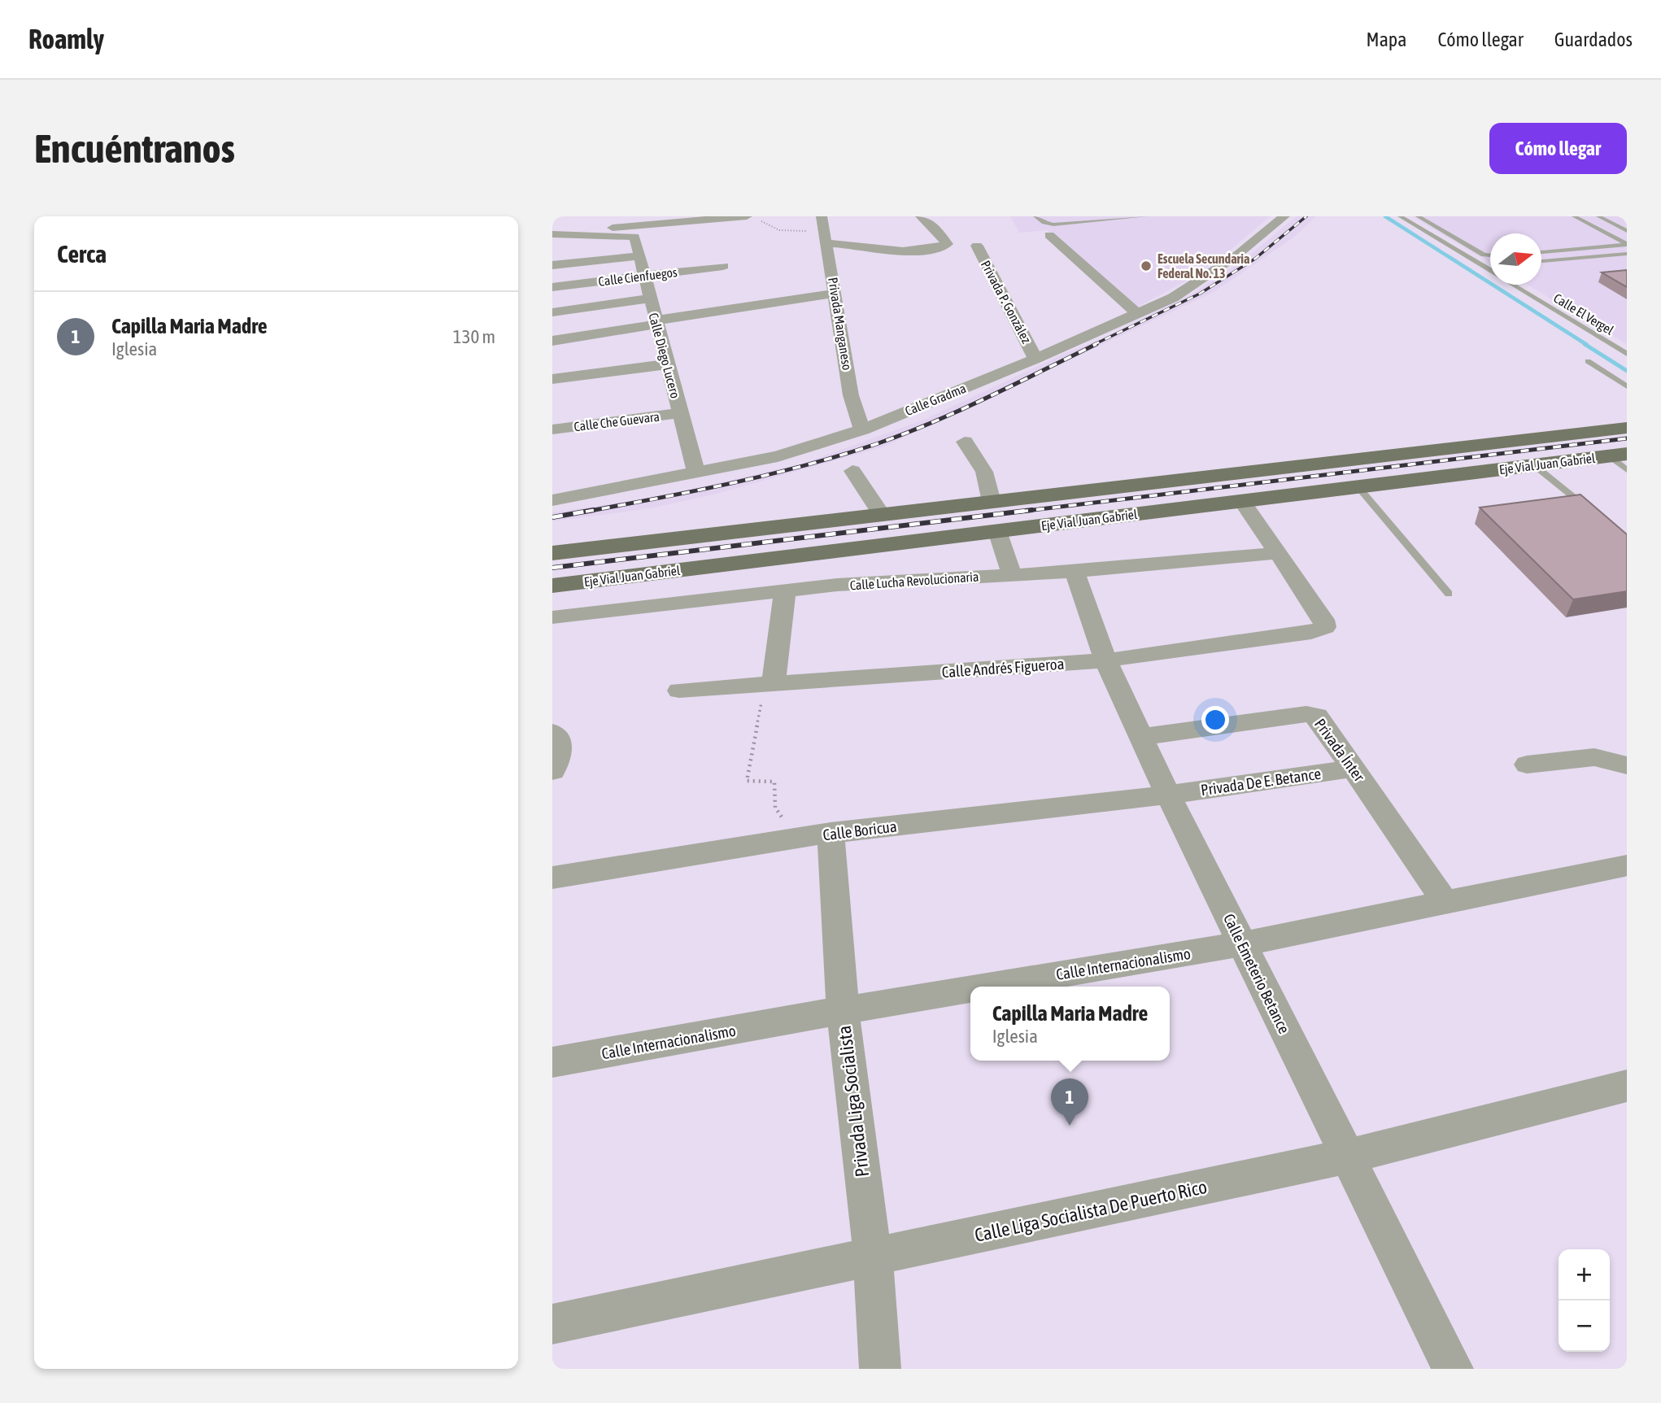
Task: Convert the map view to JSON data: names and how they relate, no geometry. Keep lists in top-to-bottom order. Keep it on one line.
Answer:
{"streets":{"main road":["Eje Vial Juan Gabriel"],"street":["Calle Cienfuegos","Privada P. González","Privada Manganeso","Calle Diego Lucero","Calle Gradma","Calle Che Guevara","Calle Lucha Revolucionaria","Calle Andrés Figueroa","Privada Ínter","Privada De E. Betance","Calle Boricua","Calle Internacionalismo","Calle Emeterio Betance","Privada Liga Socialista","Calle Liga Socialista De Puerto Rico"],"lane":["Calle El Vergel"]},"crossings":[["Calle Cienfuegos","Calle Diego Lucero"],["Privada P. González","Calle Gradma"],["Privada Manganeso","Calle Gradma"],["Calle Diego Lucero","Calle Gradma"],["Calle Diego Lucero","Calle Che Guevara"],["Calle Lucha Revolucionaria","Calle Andrés Figueroa"],["Calle Lucha Revolucionaria","Calle Emeterio Betance"],["Calle Andrés Figueroa","Calle Emeterio Betance"],["Privada Ínter","Privada De E. Betance"],["Privada Ínter","Calle Internacionalismo"],["Privada Ínter","Calle Emeterio Betance"],["Privada De E. Betance","Calle Boricua"],["Privada De E. Betance","Calle Emeterio Betance"],["Calle Boricua","Calle Emeterio Betance"],["Calle Boricua","Privada Liga Socialista"],["Calle Internacionalismo","Calle Emeterio Betance"],["Calle Internacionalismo","Privada Liga Socialista"],["Calle Emeterio Betance","Calle Liga Socialista De Puerto Rico"],["Privada Liga Socialista","Calle Liga Socialista De Puerto Rico"]],"places":["Escuela Secundaria Federal No. 13"],"north":"right","page":{"header":"Roamly","nav":["Mapa","Cómo llegar","Guardados"],"buttons":"Cómo llegar","title":"Encuéntranos","heading":"Cerca","list":[{"mark":"1","name":"Capilla Maria Madre","note":"Iglesia","value":"130 m"}],"popup":["Capilla Maria Madre","Iglesia"],"pins":"1","map_buttons":["+","−"]}}
